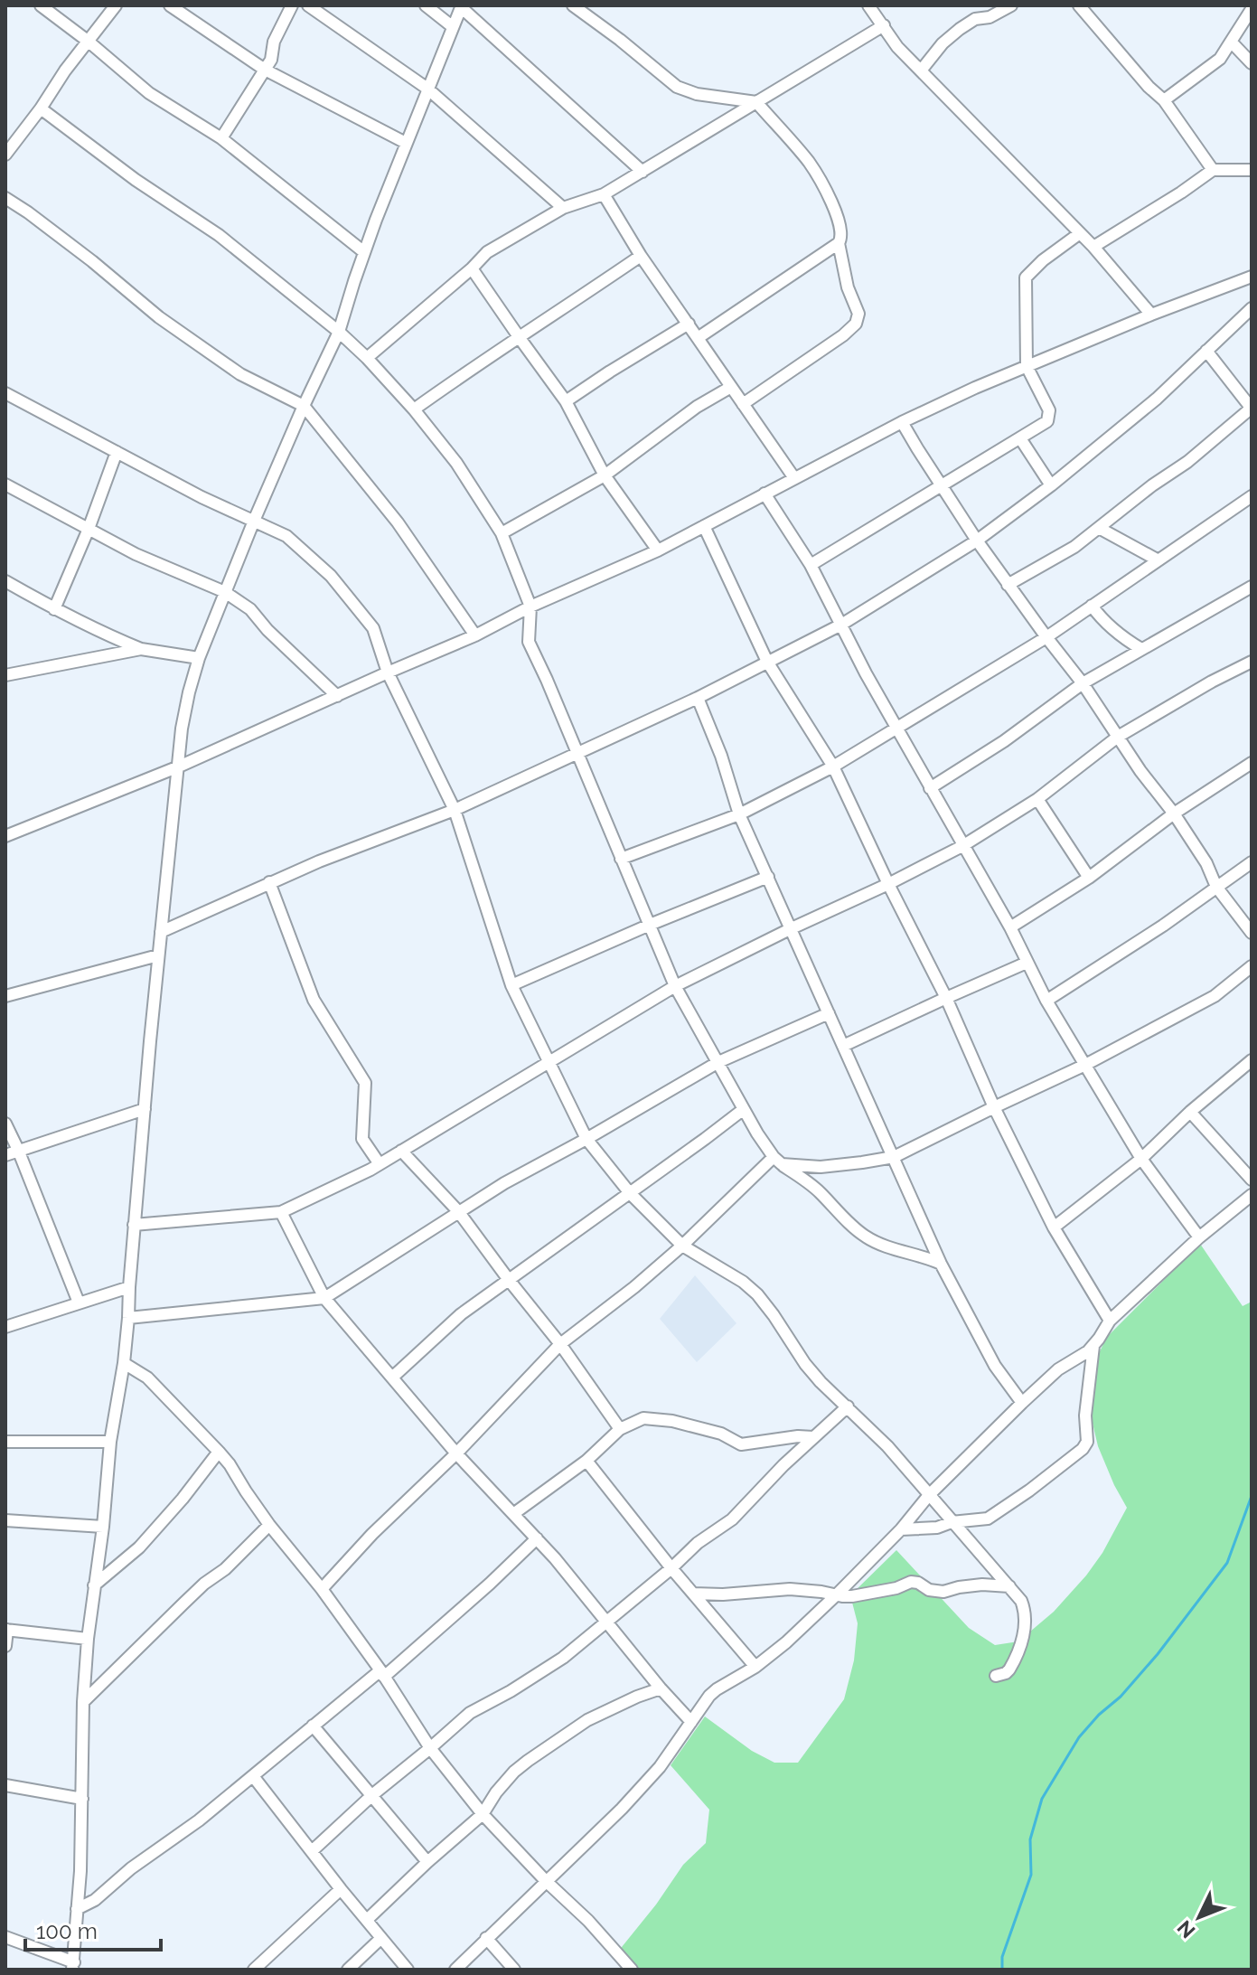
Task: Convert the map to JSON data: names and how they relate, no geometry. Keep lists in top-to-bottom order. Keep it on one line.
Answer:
{"scale_bar":"100 m","north":"bottom left"}
